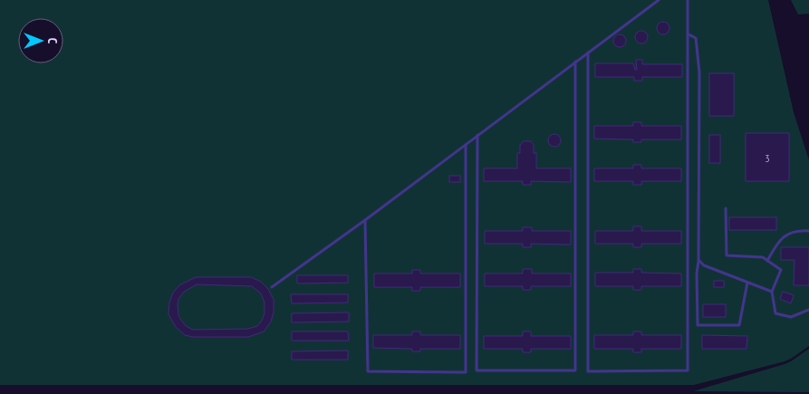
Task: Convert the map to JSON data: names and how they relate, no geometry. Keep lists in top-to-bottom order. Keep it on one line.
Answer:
{"house_numbers":["3"],"north":"right"}
